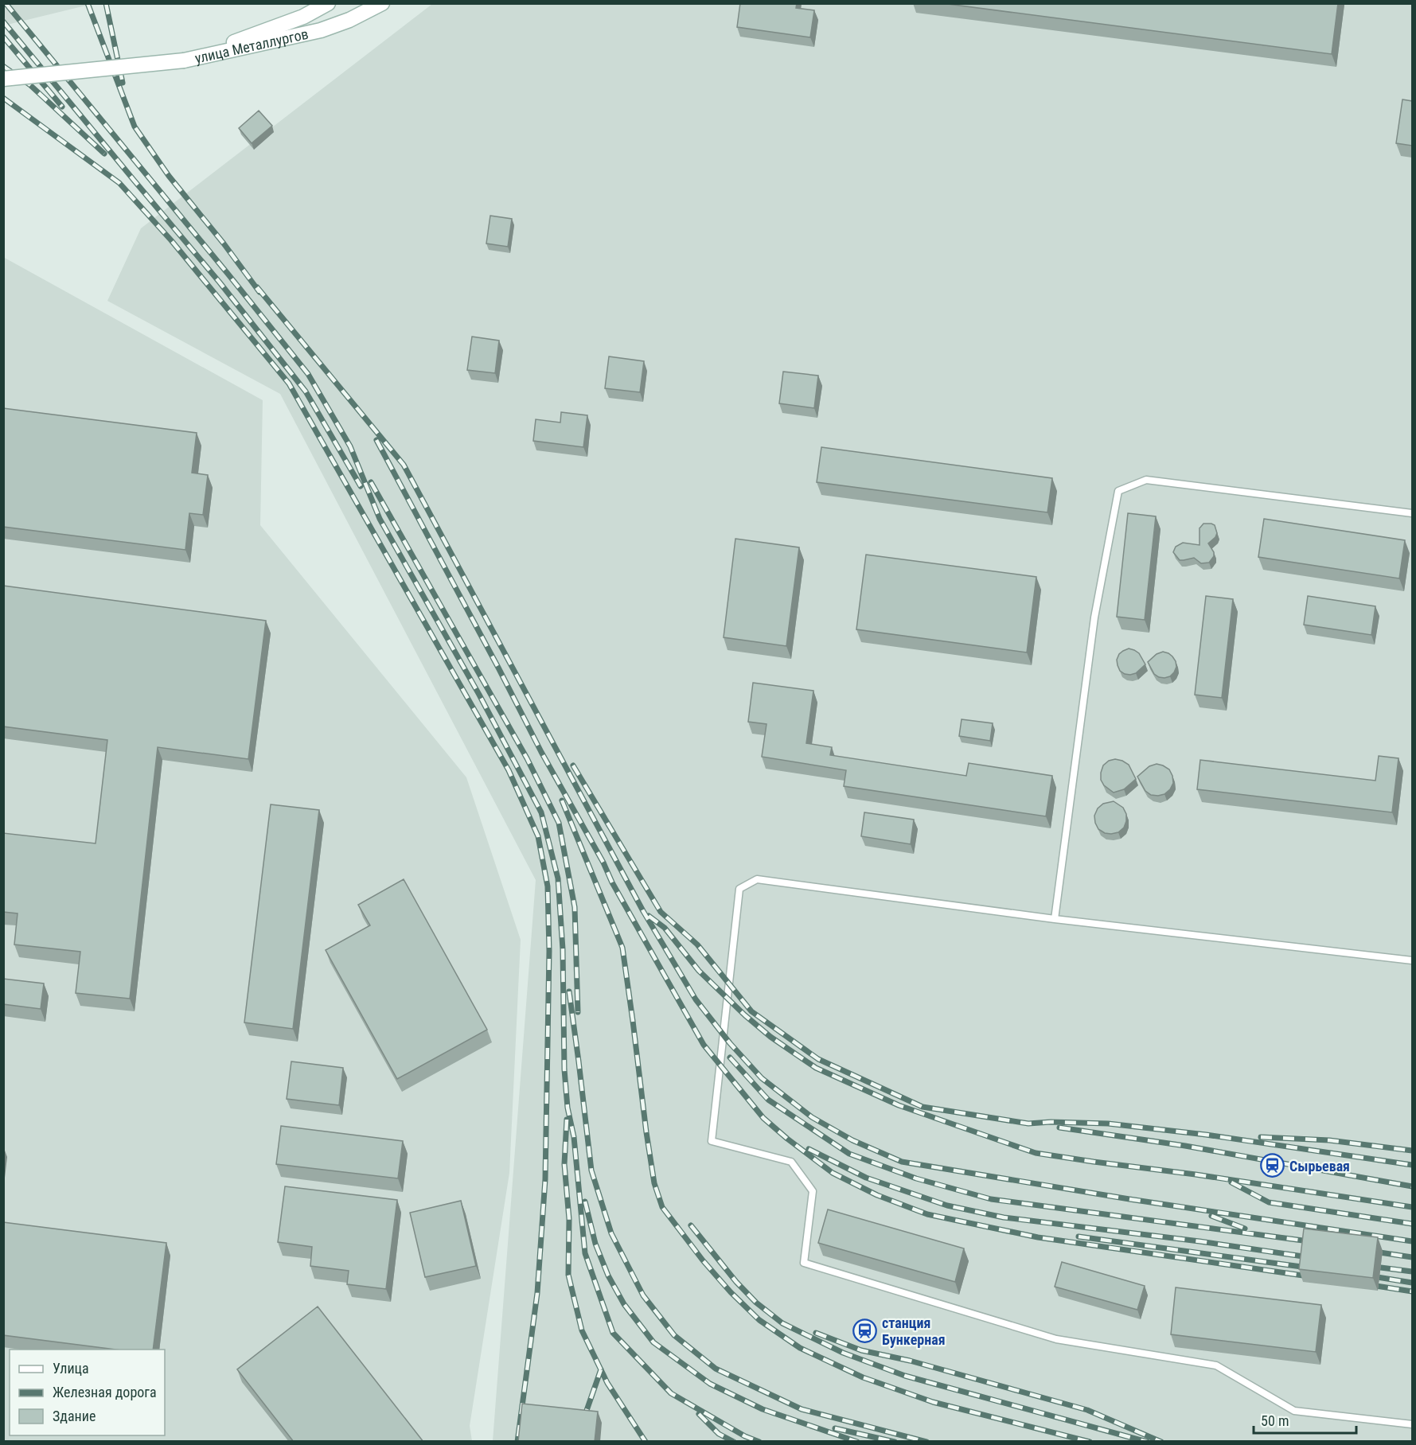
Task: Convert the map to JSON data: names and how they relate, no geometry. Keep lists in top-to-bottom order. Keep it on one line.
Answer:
{"streets":{"main road":["улица Металлургов"]},"places":{"station":["Сырьевая","станция Бункерная"]},"legend":["Улица","Железная дорога","Здание"],"scale_bar":"50 m"}
